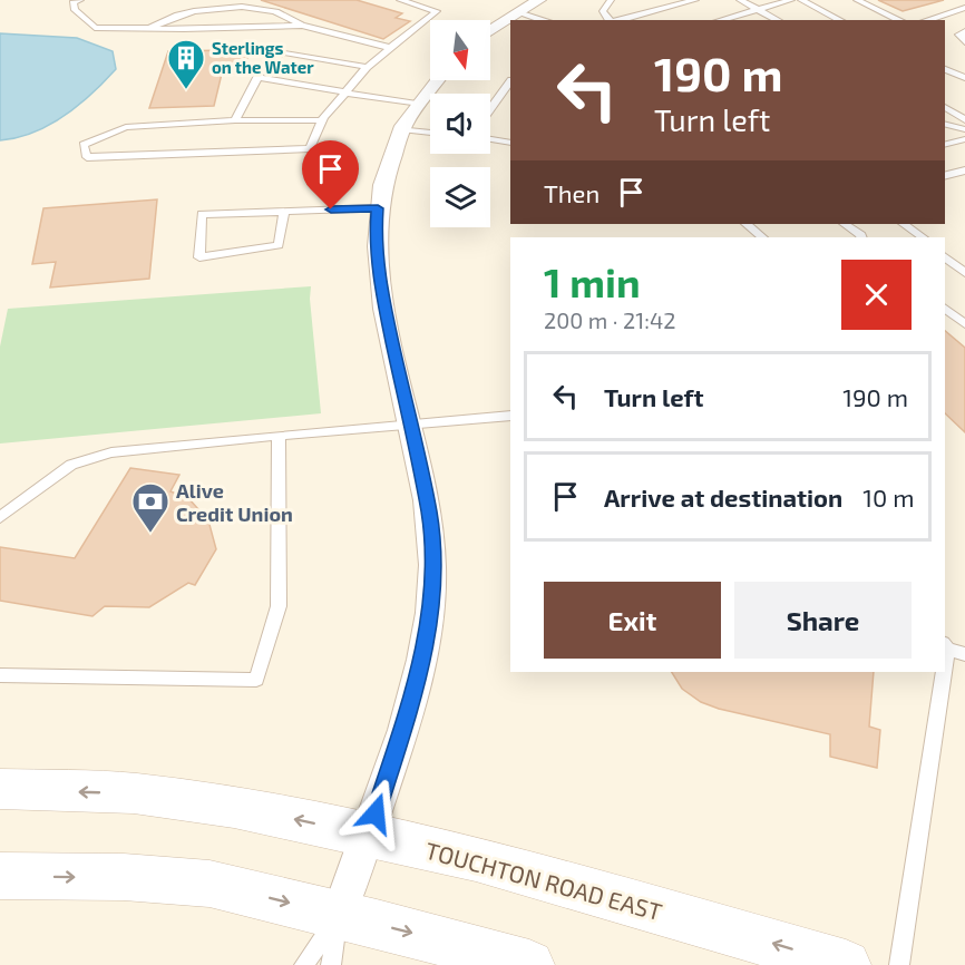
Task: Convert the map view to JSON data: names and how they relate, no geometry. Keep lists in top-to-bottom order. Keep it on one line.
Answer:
{"streets":{"street":["TOUCHTON ROAD EAST"]},"places":{"building":["Sterlings on the Water"],"bank":["Alive Credit Union"]},"north":"bottom","page":{"turn":["190 m","Turn left"],"then":"Then","heading":["1 min","200 m · 21:42"],"list":[{"name":"Turn left","value":"190 m"},{"name":"Arrive at destination","value":"10 m"}],"buttons":["Exit","Share"]}}
